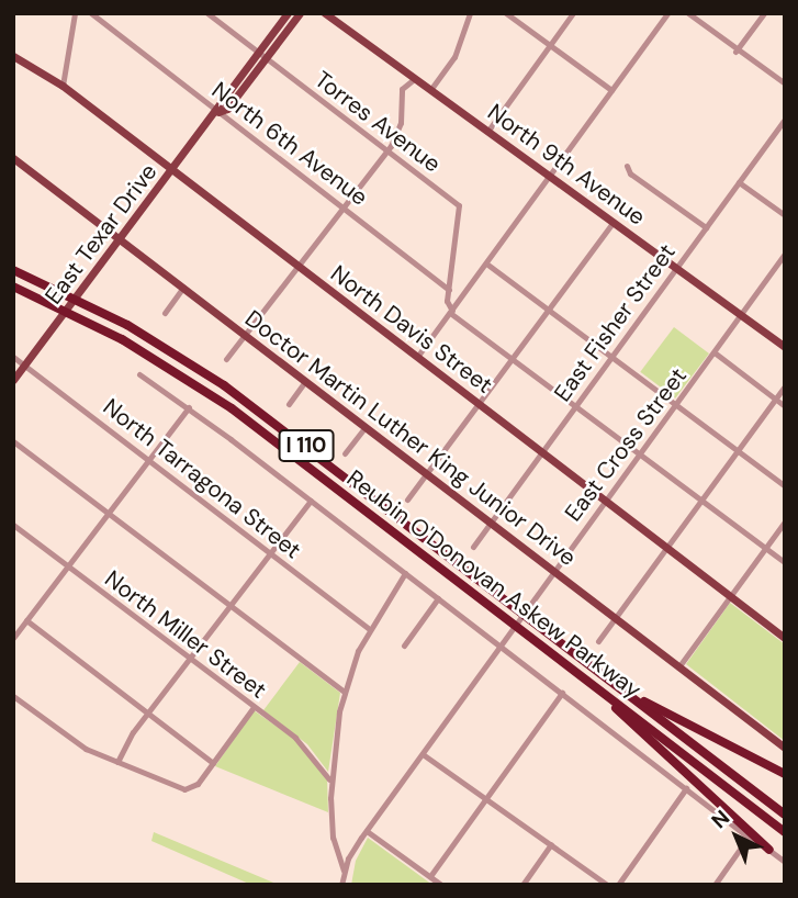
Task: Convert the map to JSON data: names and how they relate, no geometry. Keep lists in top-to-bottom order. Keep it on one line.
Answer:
{"streets":{"highway":["I 110","Reubin O'Donovan Askew Parkway"],"main road":["North 9th Avenue","East Texar Drive","North Davis Street","Doctor Martin Luther King Junior Drive"],"street":["Torres Avenue","North 6th Avenue","East Fisher Street","East Cross Street","North Tarragona Street","North Miller Street"]},"crossings":[["Torres Avenue","North 6th Avenue"],["Torres Avenue","East Texar Drive"],["North 6th Avenue","East Texar Drive"],["North 9th Avenue","East Fisher Street"],["North 9th Avenue","East Cross Street"],["East Texar Drive","North Davis Street"],["East Texar Drive","Doctor Martin Luther King Junior Drive"],["East Texar Drive","North Tarragona Street"],["East Fisher Street","North Davis Street"],["East Fisher Street","Doctor Martin Luther King Junior Drive"],["North Davis Street","East Cross Street"],["Doctor Martin Luther King Junior Drive","East Cross Street"]],"north":"top left"}
